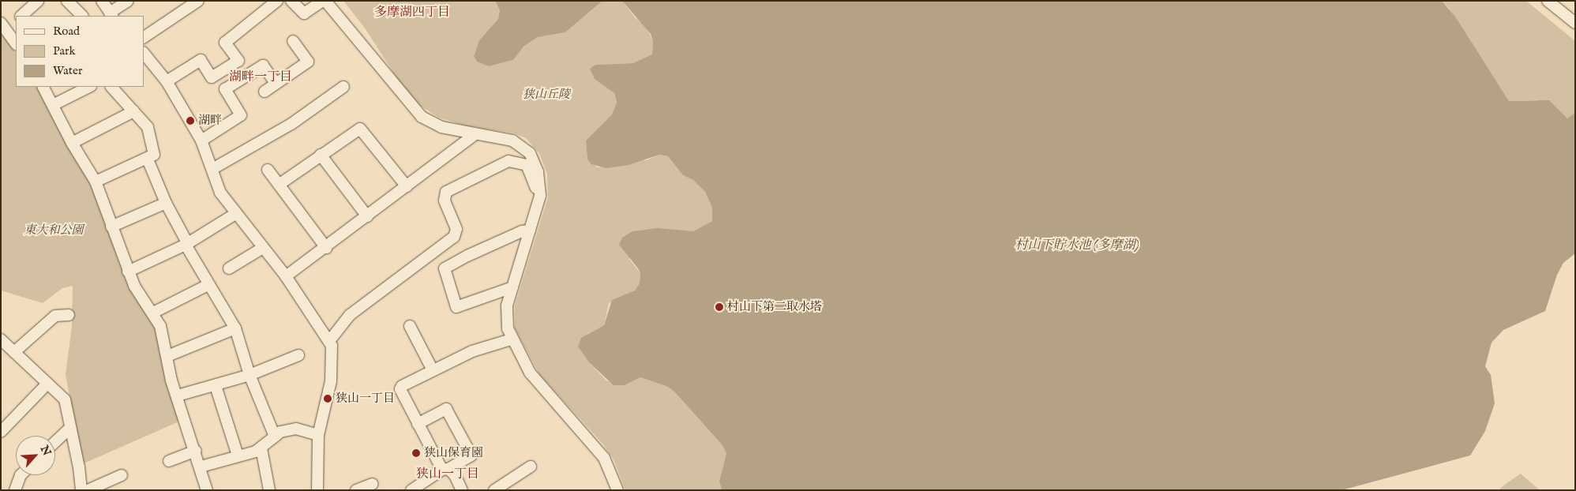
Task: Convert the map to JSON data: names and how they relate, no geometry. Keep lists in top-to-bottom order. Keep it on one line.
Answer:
{"districts":["多摩湖四丁目","湖畔一丁目","狭山一丁目"],"water":["村山下貯水池 (多摩湖)"],"parks":["狭山丘陵","東大和公園"],"places":["湖畔","村山下第二取水塔","狭山一丁目","狭山保育園"],"legend":["Road","Park","Water"],"north":"top right"}
